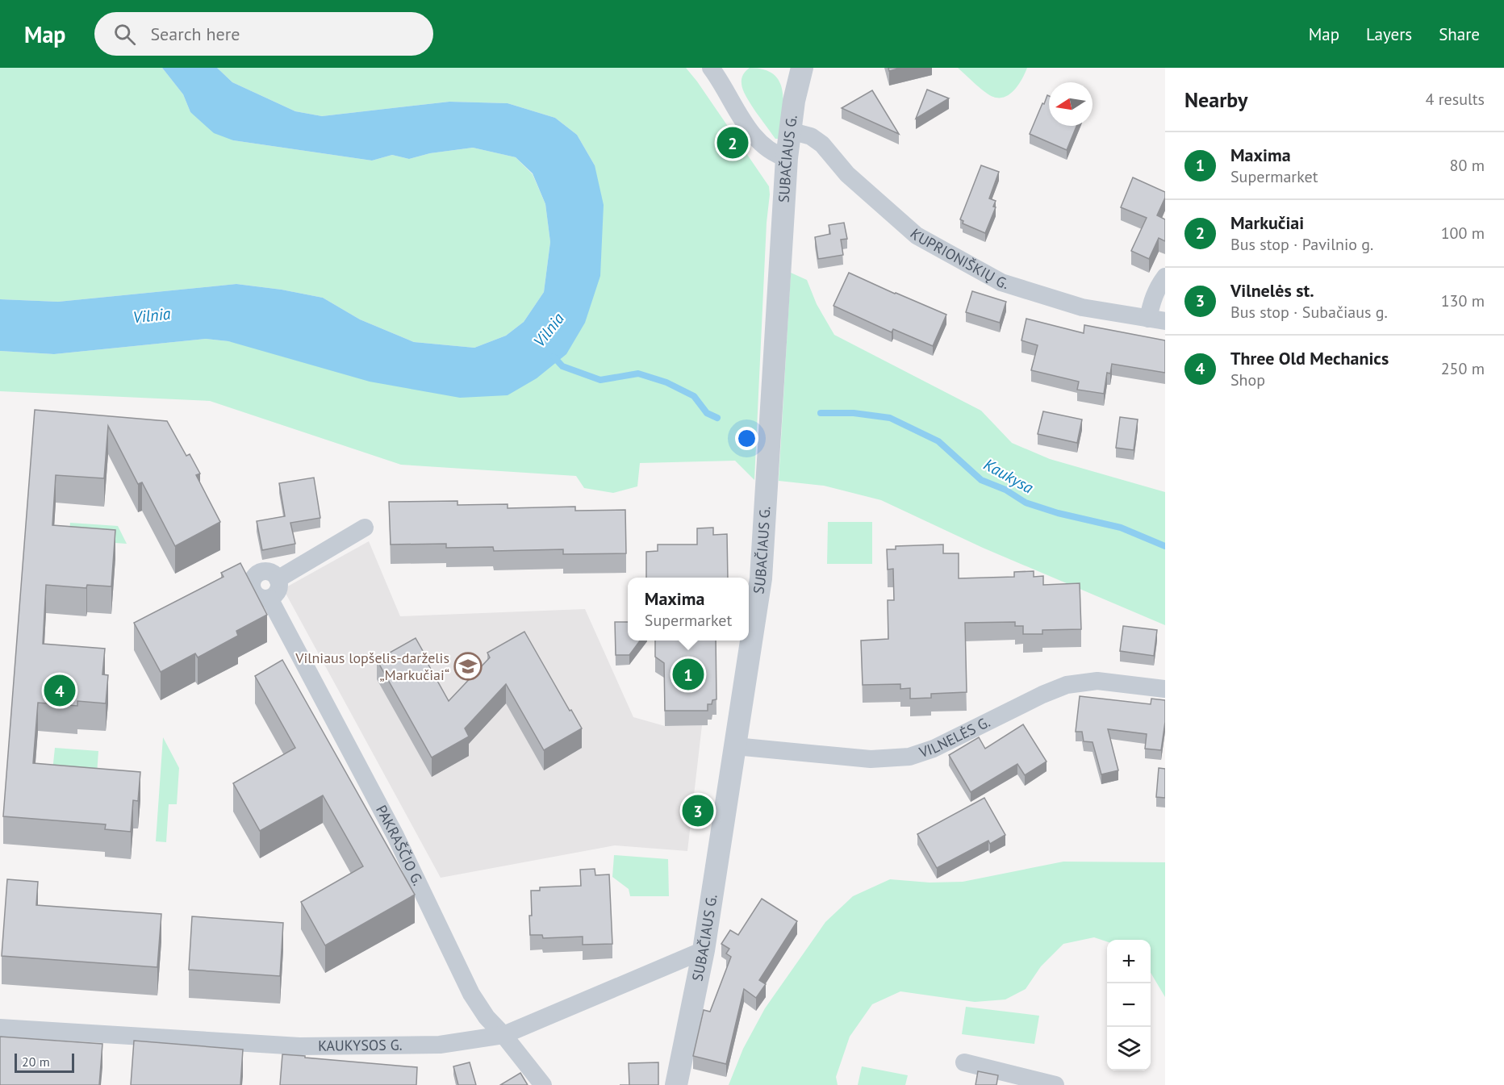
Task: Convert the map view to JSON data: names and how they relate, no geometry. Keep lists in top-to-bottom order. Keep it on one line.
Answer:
{"streets":{"street":["SUBAČIAUS G.","KUPRIONIŠKIŲ G.","VILNELĖS G.","PAKRAŠČIO G.","KAUKYSOS G."]},"crossings":[["SUBAČIAUS G.","KUPRIONIŠKIŲ G."],["SUBAČIAUS G.","VILNELĖS G."],["SUBAČIAUS G.","KAUKYSOS G."],["PAKRAŠČIO G.","KAUKYSOS G."]],"water":["Vilnia","Kaukysa"],"places":{"school or university":["Vilniaus lopšelis-darželis „Markučiai“"]},"scale_bar":"20 m","north":"left","page":{"header":"Map","search":"Search here","nav":["Map","Layers","Share"],"heading":["Nearby","4 results"],"pins":["2","1","4","3"],"list":[{"mark":"1","name":"Maxima","note":"Supermarket","value":"80 m"},{"mark":"2","name":"Markučiai","note":"Bus stop · Pavilnio g.","value":"100 m"},{"mark":"3","name":"Vilnelės st.","note":"Bus stop · Subačiaus g.","value":"130 m"},{"mark":"4","name":"Three Old Mechanics","note":"Shop","value":"250 m"}],"popup":["Maxima","Supermarket"],"map_buttons":["+","−"],"scale":"20 m"}}
